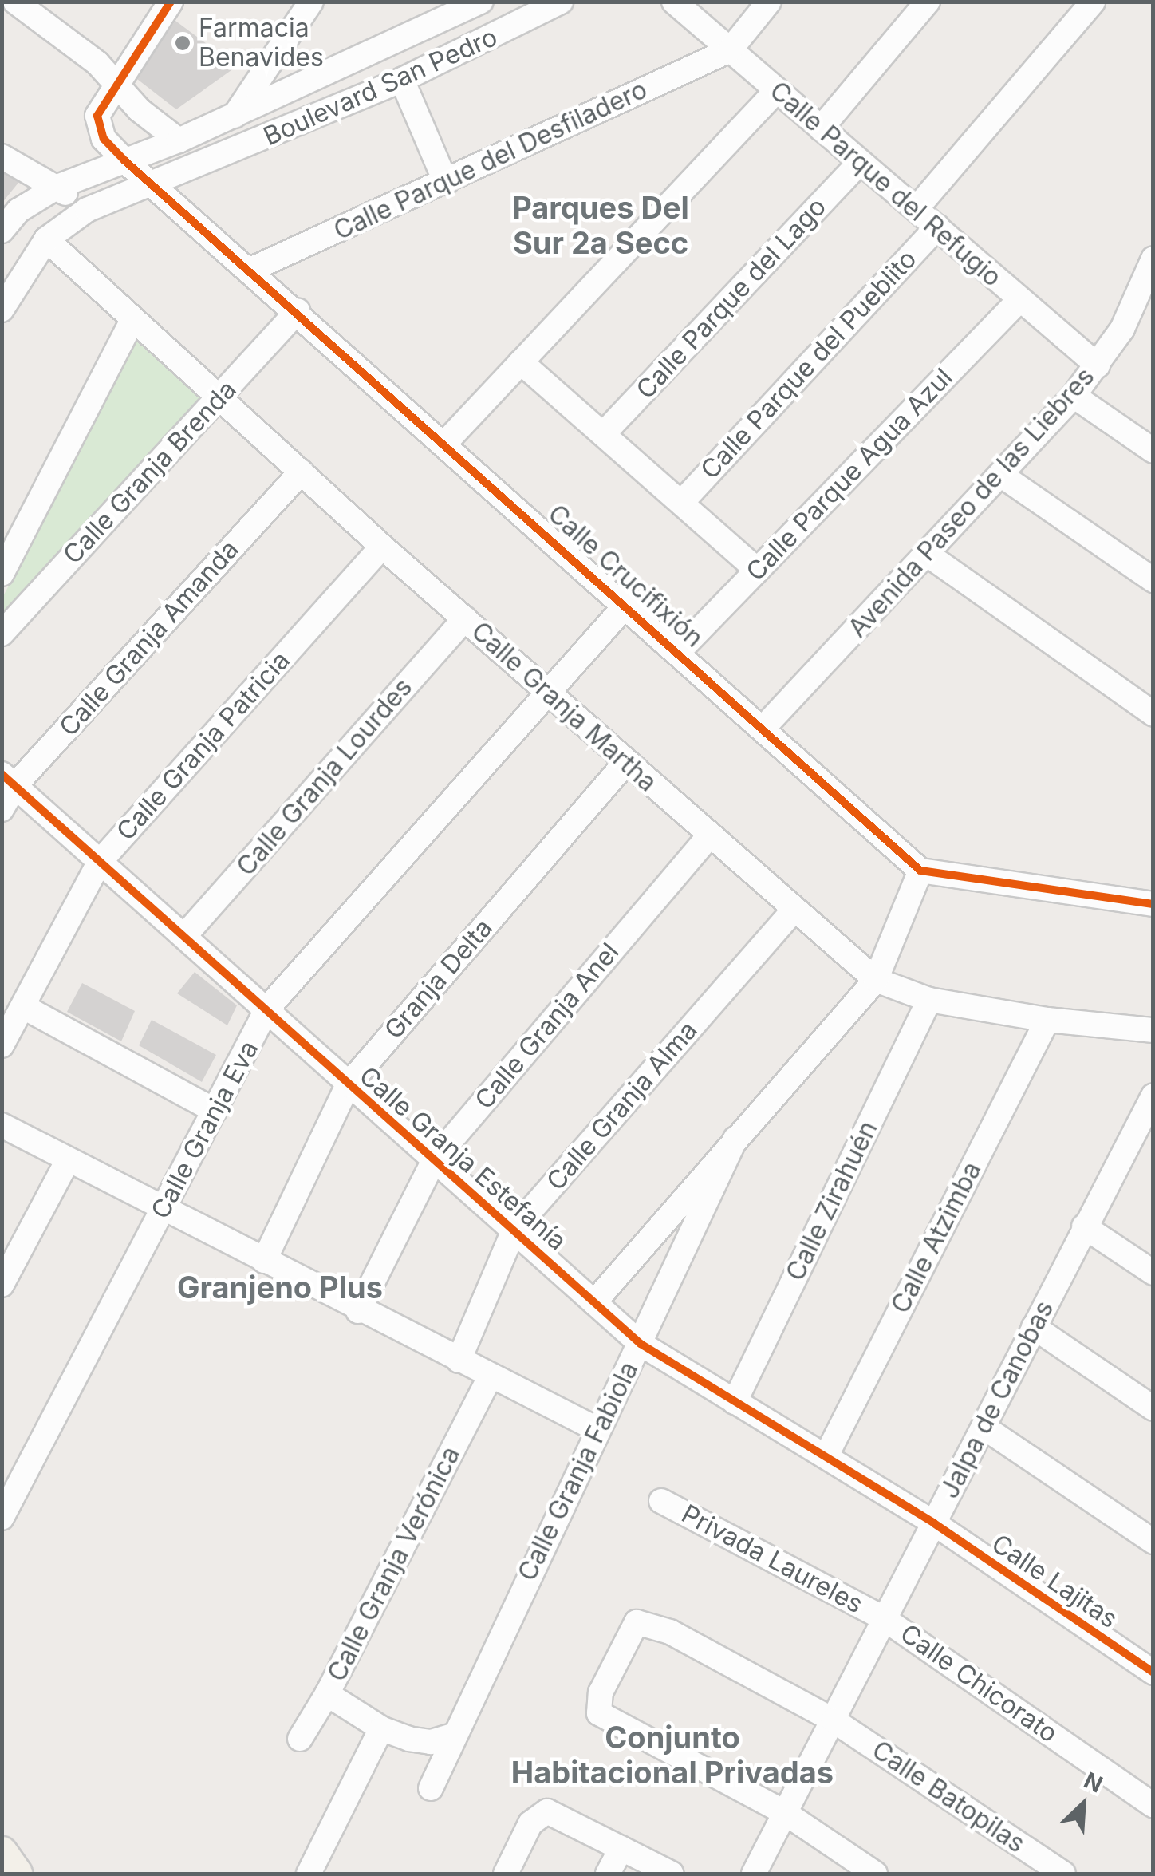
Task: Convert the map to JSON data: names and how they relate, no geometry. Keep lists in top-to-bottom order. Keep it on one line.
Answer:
{"streets":{"street":["Boulevard San Pedro","Calle Parque del Desfiladero","Calle Parque del Refugio","Calle Parque del Lago","Calle Parque del Pueblito","Calle Granja Brenda","Calle Parque Agua Azul","Avenida Paseo de las Liebres","Calle Crucifixión","Calle Granja Amanda","Calle Granja Martha","Calle Granja Patricia","Calle Granja Lourdes","Granja Delta","Calle Granja Anel","Calle Granja Alma","Calle Granja Eva","Calle Granja Estefanía","Calle Zirahuén","Calle Atzimba","Jalpa de Canobas","Calle Granja Fabiola","Privada Laureles","Calle Granja Verónica","Calle Lajitas","Calle Chicorato","Calle Batopilas"]},"crossings":[["Boulevard San Pedro","Calle Crucifixión"],["Calle Parque del Desfiladero","Calle Parque del Refugio"],["Calle Parque del Desfiladero","Calle Crucifixión"],["Calle Parque del Refugio","Calle Parque del Lago"],["Calle Parque del Refugio","Calle Parque del Pueblito"],["Calle Parque del Refugio","Calle Parque Agua Azul"],["Calle Parque del Refugio","Avenida Paseo de las Liebres"],["Calle Granja Brenda","Calle Crucifixión"],["Calle Granja Brenda","Calle Granja Martha"],["Calle Parque Agua Azul","Calle Crucifixión"],["Avenida Paseo de las Liebres","Calle Crucifixión"],["Calle Crucifixión","Calle Granja Eva"],["Calle Crucifixión","Calle Granja Fabiola"],["Calle Granja Amanda","Calle Granja Martha"],["Calle Granja Amanda","Calle Granja Estefanía"],["Calle Granja Martha","Calle Granja Patricia"],["Calle Granja Martha","Calle Granja Lourdes"],["Calle Granja Martha","Granja Delta"],["Calle Granja Martha","Calle Granja Anel"],["Calle Granja Martha","Calle Granja Alma"],["Calle Granja Martha","Calle Granja Eva"],["Calle Granja Martha","Calle Zirahuén"],["Calle Granja Martha","Calle Atzimba"],["Calle Granja Martha","Calle Granja Fabiola"],["Calle Granja Patricia","Calle Granja Estefanía"],["Calle Granja Lourdes","Calle Granja Estefanía"],["Granja Delta","Calle Granja Estefanía"],["Calle Granja Anel","Calle Granja Estefanía"],["Calle Granja Alma","Calle Granja Estefanía"],["Calle Granja Eva","Calle Granja Estefanía"],["Calle Granja Estefanía","Calle Zirahuén"],["Calle Granja Estefanía","Calle Atzimba"],["Calle Granja Estefanía","Jalpa de Canobas"],["Calle Granja Estefanía","Calle Granja Fabiola"],["Calle Granja Estefanía","Calle Lajitas"],["Jalpa de Canobas","Privada Laureles"],["Jalpa de Canobas","Calle Lajitas"],["Jalpa de Canobas","Calle Chicorato"],["Jalpa de Canobas","Calle Batopilas"],["Privada Laureles","Calle Chicorato"]],"districts":["Parques Del Sur 2a Secc","Granjeno Plus","Conjunto Habitacional Privadas"],"places":["Farmacia Benavides"],"north":"top right"}
